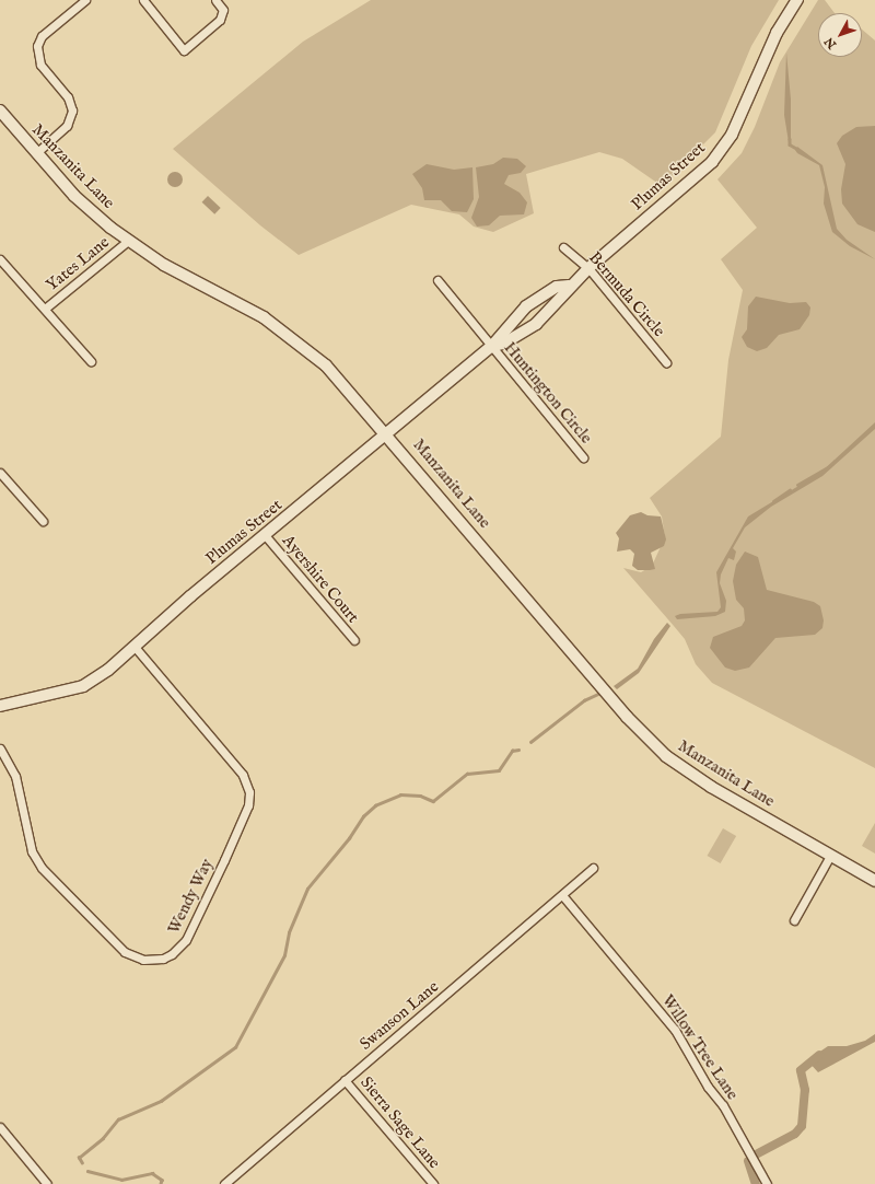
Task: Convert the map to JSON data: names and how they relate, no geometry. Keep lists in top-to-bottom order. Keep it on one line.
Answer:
{"streets":{"street":["Manzanita Lane","Plumas Street","Yates Lane","Bermuda Circle","Huntington Circle","Ayershire Court","Wendy Way","Swanson Lane","Willow Tree Lane","Sierra Sage Lane"]},"crossings":[["Manzanita Lane","Plumas Street"],["Manzanita Lane","Yates Lane"],["Plumas Street","Bermuda Circle"],["Plumas Street","Huntington Circle"],["Plumas Street","Ayershire Court"],["Plumas Street","Wendy Way"],["Swanson Lane","Willow Tree Lane"],["Swanson Lane","Sierra Sage Lane"]],"north":"bottom left"}
